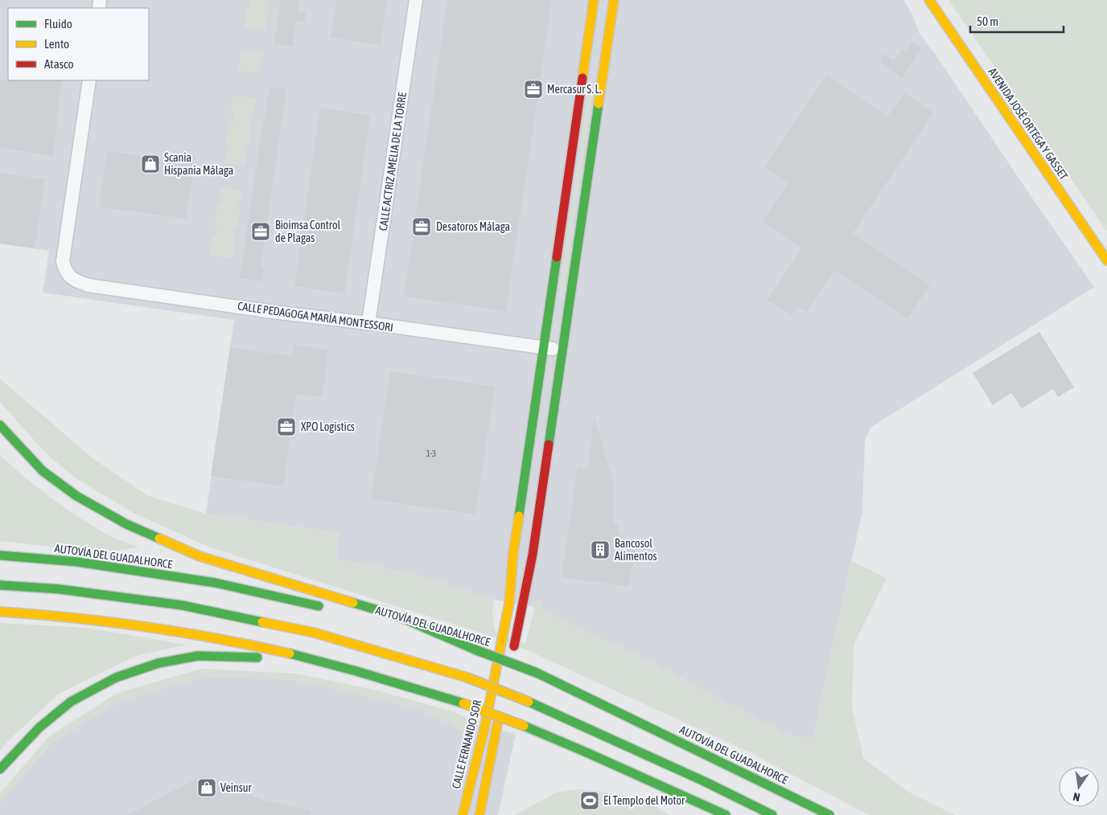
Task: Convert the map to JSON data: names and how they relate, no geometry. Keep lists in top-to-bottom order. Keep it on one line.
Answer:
{"streets":{"main road":["AVENIDA JOSÉ ORTEGA Y GASSET","AUTOVÍA DEL GUADALHORCE","CALLE FERNANDO SOR"],"street":["CALLE ACTRIZ AMELIA DE LA TORRE","CALLE PEDAGOGA MARÍA MONTESSORI"]},"crossings":[["CALLE ACTRIZ AMELIA DE LA TORRE","CALLE PEDAGOGA MARÍA MONTESSORI"],["CALLE PEDAGOGA MARÍA MONTESSORI","CALLE FERNANDO SOR"]],"places":{"office":["Mercasur S. L.","Desatoros Málaga","Bioimsa Control de Plagas","XPO Logistics"],"shop":["Scania Hispania Málaga","Veinsur"],"building":["Bancosol Alimentos"],"sports":["El Templo del Motor"]},"house_numbers":["1-3"],"legend":["Fluido","Lento","Atasco"],"scale_bar":"50 m","north":"bottom"}
